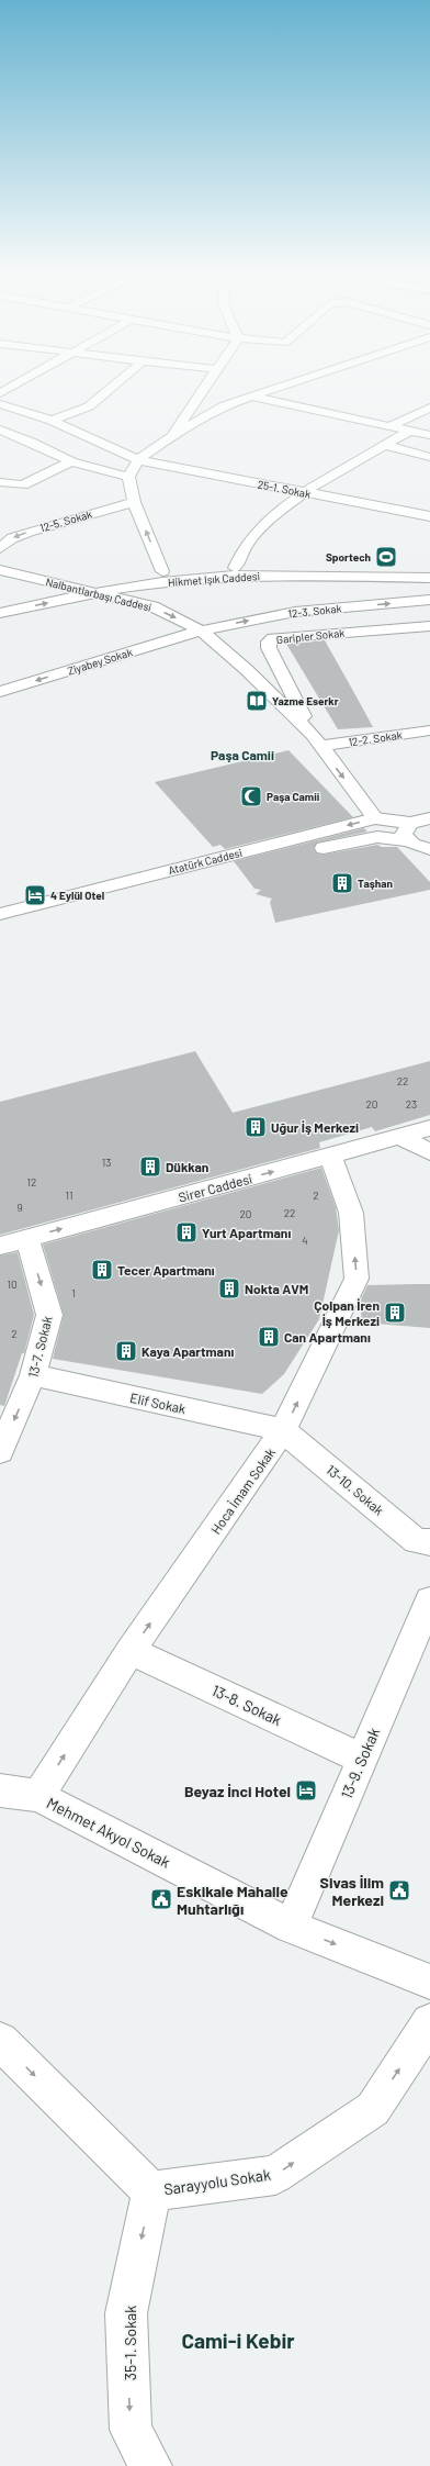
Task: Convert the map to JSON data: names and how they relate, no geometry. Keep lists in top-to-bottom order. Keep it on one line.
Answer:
{"streets":{"street":["25-1. Sokak","12-5. Sokak","Hikmet Işık Caddesi","Nalbantlarbaşı Caddesi","12-3. Sokak","Garipler Sokak","Ziyabey Sokak","12-2. Sokak","Atatürk Caddesi","Sirer Caddesi","13-7. Sokak","Elif Sokak","13-10. Sokak","Hoca İmam Sokak","13-8. Sokak","13-9. Sokak","Mehmet Akyol Sokak","Sarayyolu Sokak","35-1. Sokak"]},"crossings":[["Hikmet Işık Caddesi","Nalbantlarbaşı Caddesi"],["Nalbantlarbaşı Caddesi","12-3. Sokak"],["Nalbantlarbaşı Caddesi","Garipler Sokak"],["Nalbantlarbaşı Caddesi","Ziyabey Sokak"],["Nalbantlarbaşı Caddesi","12-2. Sokak"],["Nalbantlarbaşı Caddesi","Atatürk Caddesi"],["12-3. Sokak","Ziyabey Sokak"],["Garipler Sokak","12-2. Sokak"],["Sirer Caddesi","13-7. Sokak"],["Sirer Caddesi","Hoca İmam Sokak"],["13-7. Sokak","Elif Sokak"],["Elif Sokak","13-10. Sokak"],["Elif Sokak","Hoca İmam Sokak"],["13-10. Sokak","Hoca İmam Sokak"],["Hoca İmam Sokak","13-8. Sokak"],["Hoca İmam Sokak","Mehmet Akyol Sokak"],["13-8. Sokak","13-9. Sokak"],["13-9. Sokak","Mehmet Akyol Sokak"],["Sarayyolu Sokak","35-1. Sokak"]],"one_way":["Nalbantlarbaşı Caddesi","Sirer Caddesi","13-7. Sokak","Hoca İmam Sokak","35-1. Sokak"],"districts":["Paşa Camii","Cami-i Kebir"],"places":{"sports":["Sportech"],"library":["Yazme Eserkr"],"mosque":["Paşa Camii"],"building":["Taşhan","Uğur İş Merkezi","Dükkan","Yurt Apartmanı","Tecer Apartmanı","Nokta AVM","Çolpan İren İş Merkezi","Can Apartmanı","Kaya Apartmanı"],"hotel":["4 Eylül Otel","Beyaz İnci Hotel"],"public building":["Sivas İlim Merkezi","Eskikale Mahalle Muhtarlığı"]},"house_numbers":["22","20","23","13","12","11","2","9","22","20","4","10","1","2"]}
